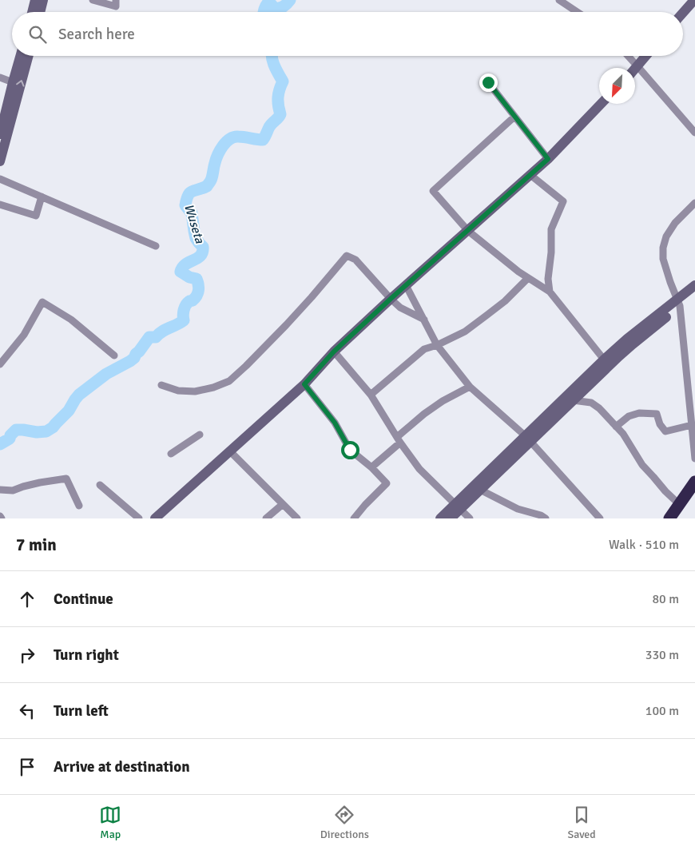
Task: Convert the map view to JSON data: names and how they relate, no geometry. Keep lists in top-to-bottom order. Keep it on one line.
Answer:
{"water":["Wuseta"],"north":"bottom left","page":{"search":"Search here","heading":["7 min","Walk · 510 m"],"list":[["Continue","80 m"],["Turn right","330 m"],["Turn left","100 m"],"Arrive at destination"],"nav":["Map","Directions","Saved"]}}
